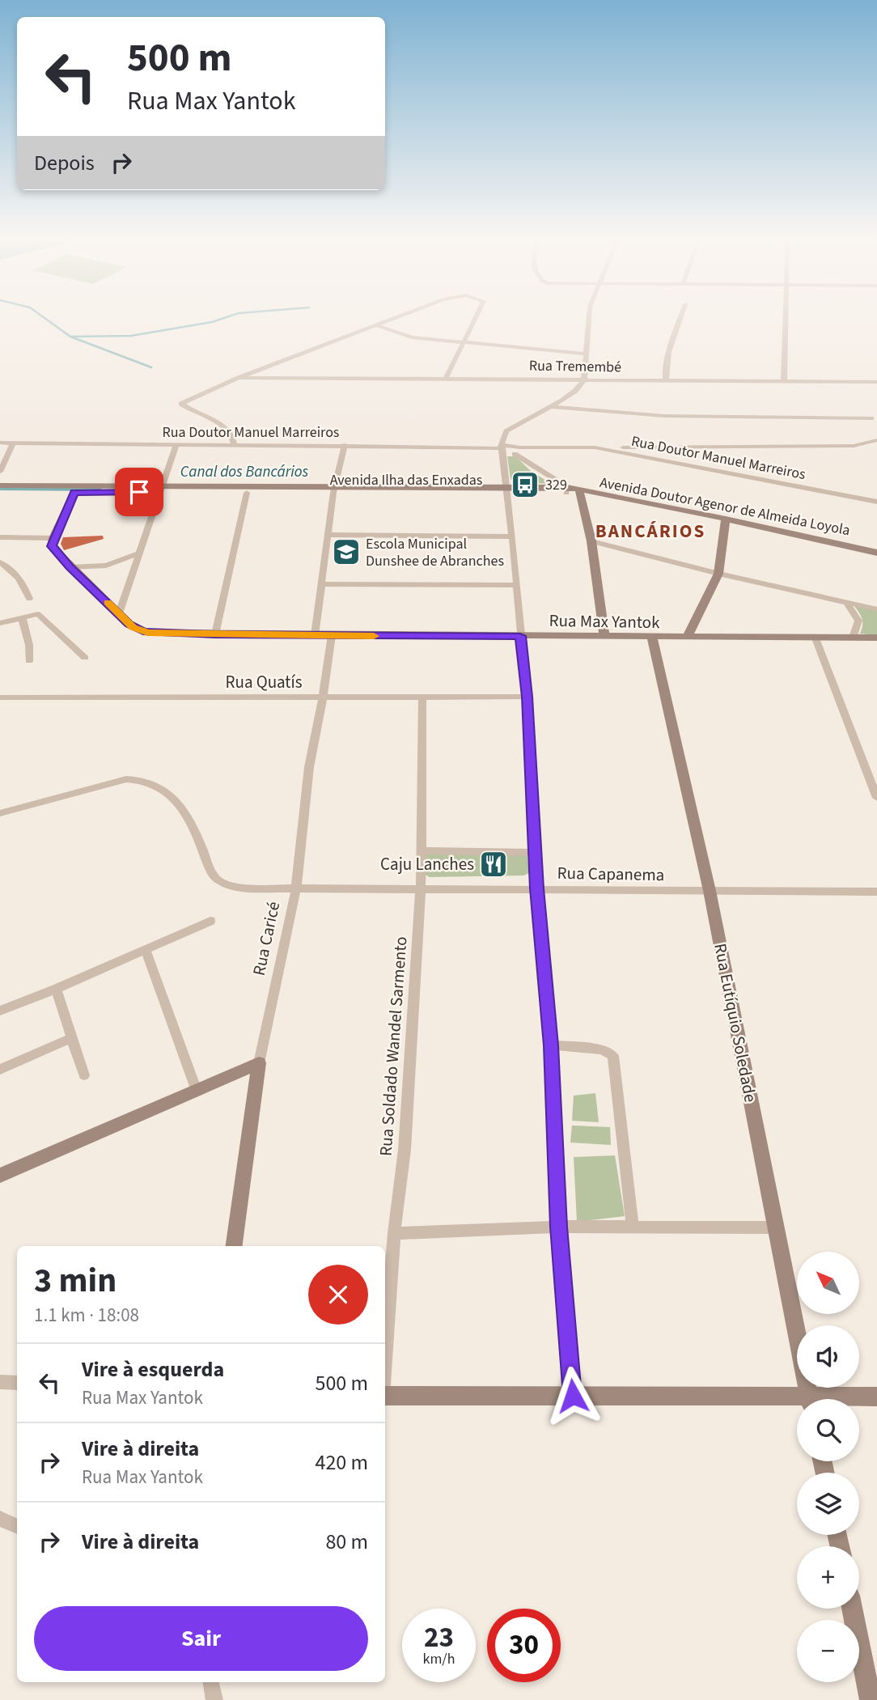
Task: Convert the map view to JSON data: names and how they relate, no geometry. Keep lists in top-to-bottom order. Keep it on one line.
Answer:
{"streets":{"street":["Rua Tremembé","Rua Doutor Manuel Marreiros","Avenida Ilha das Enxadas","Avenida Doutor Agenor de Almeida Loyola","Rua Max Yantok","Rua Quatís","Rua Capanema","Rua Caricé","Rua Eutíquio Soledade","Rua Soldado Wandel Sarmento"]},"crossings":[["Rua Doutor Manuel Marreiros","Avenida Doutor Agenor de Almeida Loyola"],["Avenida Ilha das Enxadas","Avenida Doutor Agenor de Almeida Loyola"],["Rua Max Yantok","Rua Caricé"],["Rua Max Yantok","Rua Eutíquio Soledade"],["Rua Quatís","Rua Caricé"],["Rua Quatís","Rua Soldado Wandel Sarmento"],["Rua Capanema","Rua Caricé"],["Rua Capanema","Rua Eutíquio Soledade"],["Rua Capanema","Rua Soldado Wandel Sarmento"]],"districts":["BANCÁRIOS"],"water":["Canal dos Bancários"],"places":{"bus stop":["329"],"school or university":["Escola Municipal Dunshee de Abranches"],"restaurant":["Caju Lanches"]},"north":"top left","page":{"turn":["500 m","Rua Max Yantok"],"then":"Depois","heading":["3 min","1.1 km · 18:08"],"map_buttons":["+","−"],"list":[{"name":"Vire à esquerda","note":"Rua Max Yantok","value":"500 m"},{"name":"Vire à direita","note":"Rua Max Yantok","value":"420 m"},{"name":"Vire à direita","value":"80 m"}],"buttons":"Sair","speed":"23 km/h","limit":"30"}}
